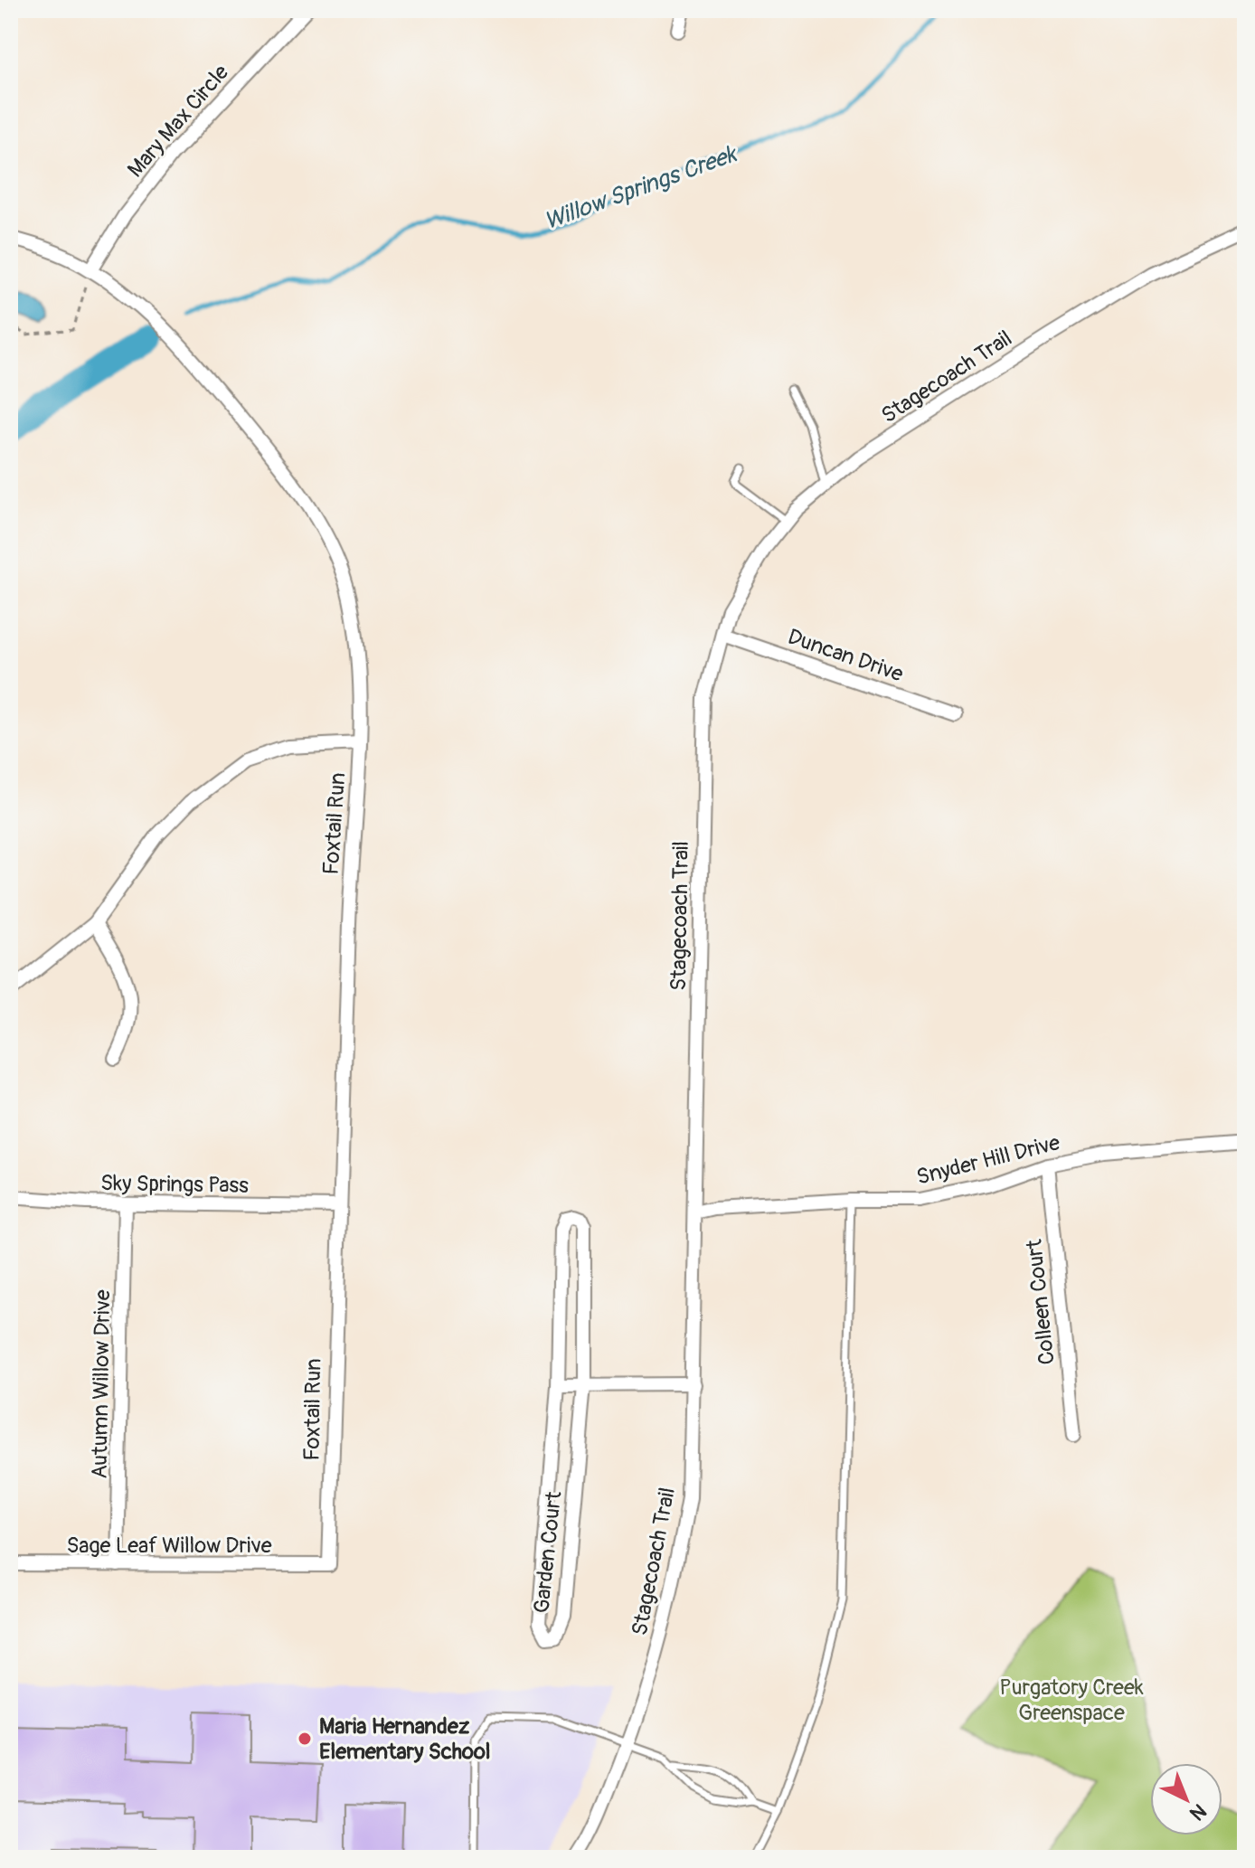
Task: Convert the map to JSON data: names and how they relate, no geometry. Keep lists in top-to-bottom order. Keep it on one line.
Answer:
{"streets":{"street":["Mary Max Circle","Stagecoach Trail","Duncan Drive","Foxtail Run","Snyder Hill Drive","Sky Springs Pass","Colleen Court","Autumn Willow Drive","Sage Leaf Willow Drive","Garden Court"]},"crossings":[["Mary Max Circle","Foxtail Run"],["Stagecoach Trail","Duncan Drive"],["Stagecoach Trail","Snyder Hill Drive"],["Foxtail Run","Sky Springs Pass"],["Foxtail Run","Sage Leaf Willow Drive"],["Snyder Hill Drive","Colleen Court"],["Sky Springs Pass","Autumn Willow Drive"],["Autumn Willow Drive","Sage Leaf Willow Drive"]],"water":["Willow Springs Creek"],"parks":["Purgatory Creek Greenspace"],"places":["Maria Hernandez Elementary School"],"north":"bottom right"}
